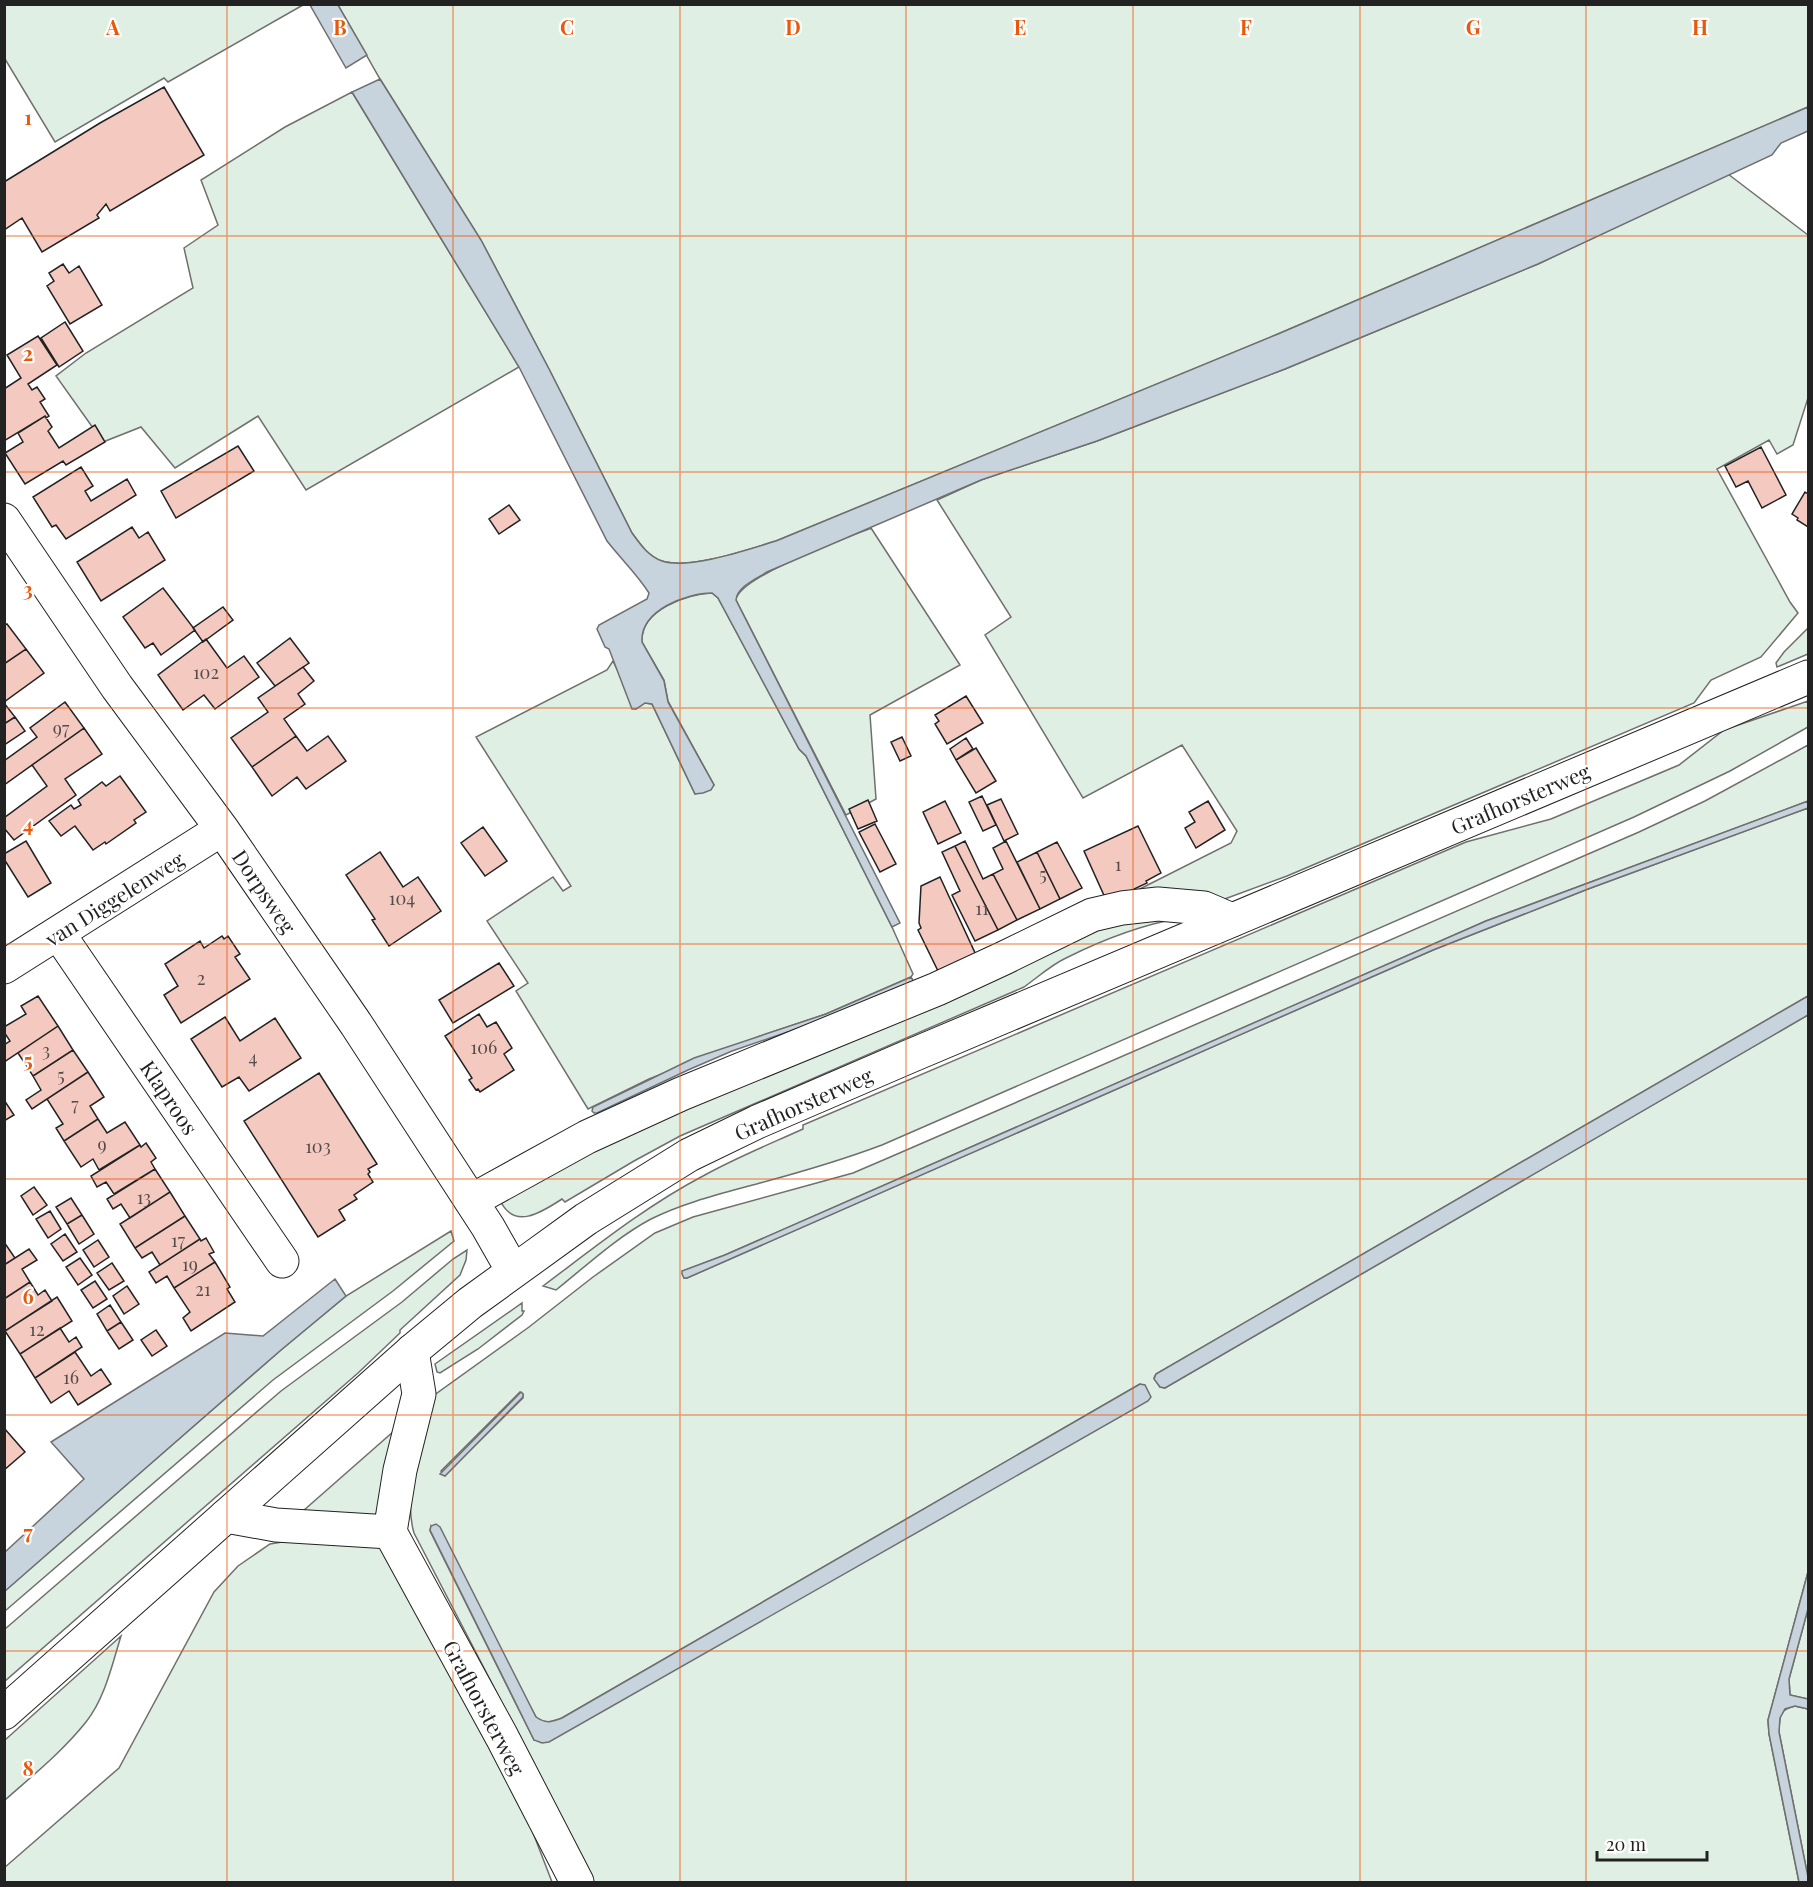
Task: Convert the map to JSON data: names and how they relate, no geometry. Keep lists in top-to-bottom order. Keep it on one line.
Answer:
{"streets":{"street":["Grafhorsterweg","Dorpsweg","van Diggelenweg","Klaproos"]},"crossings":[["Grafhorsterweg","Dorpsweg"],["Dorpsweg","van Diggelenweg"],["van Diggelenweg","Klaproos"]],"house_numbers":["102","97","1","5","104","11","2","106","3","4","5","7","9","103","13","17","19","21","12","16"],"scale_bar":"20 m","grid":{"columns":["A","B","C","D","E","F","G","H"],"rows":["1","2","3","4","5","6","7","8"]}}
